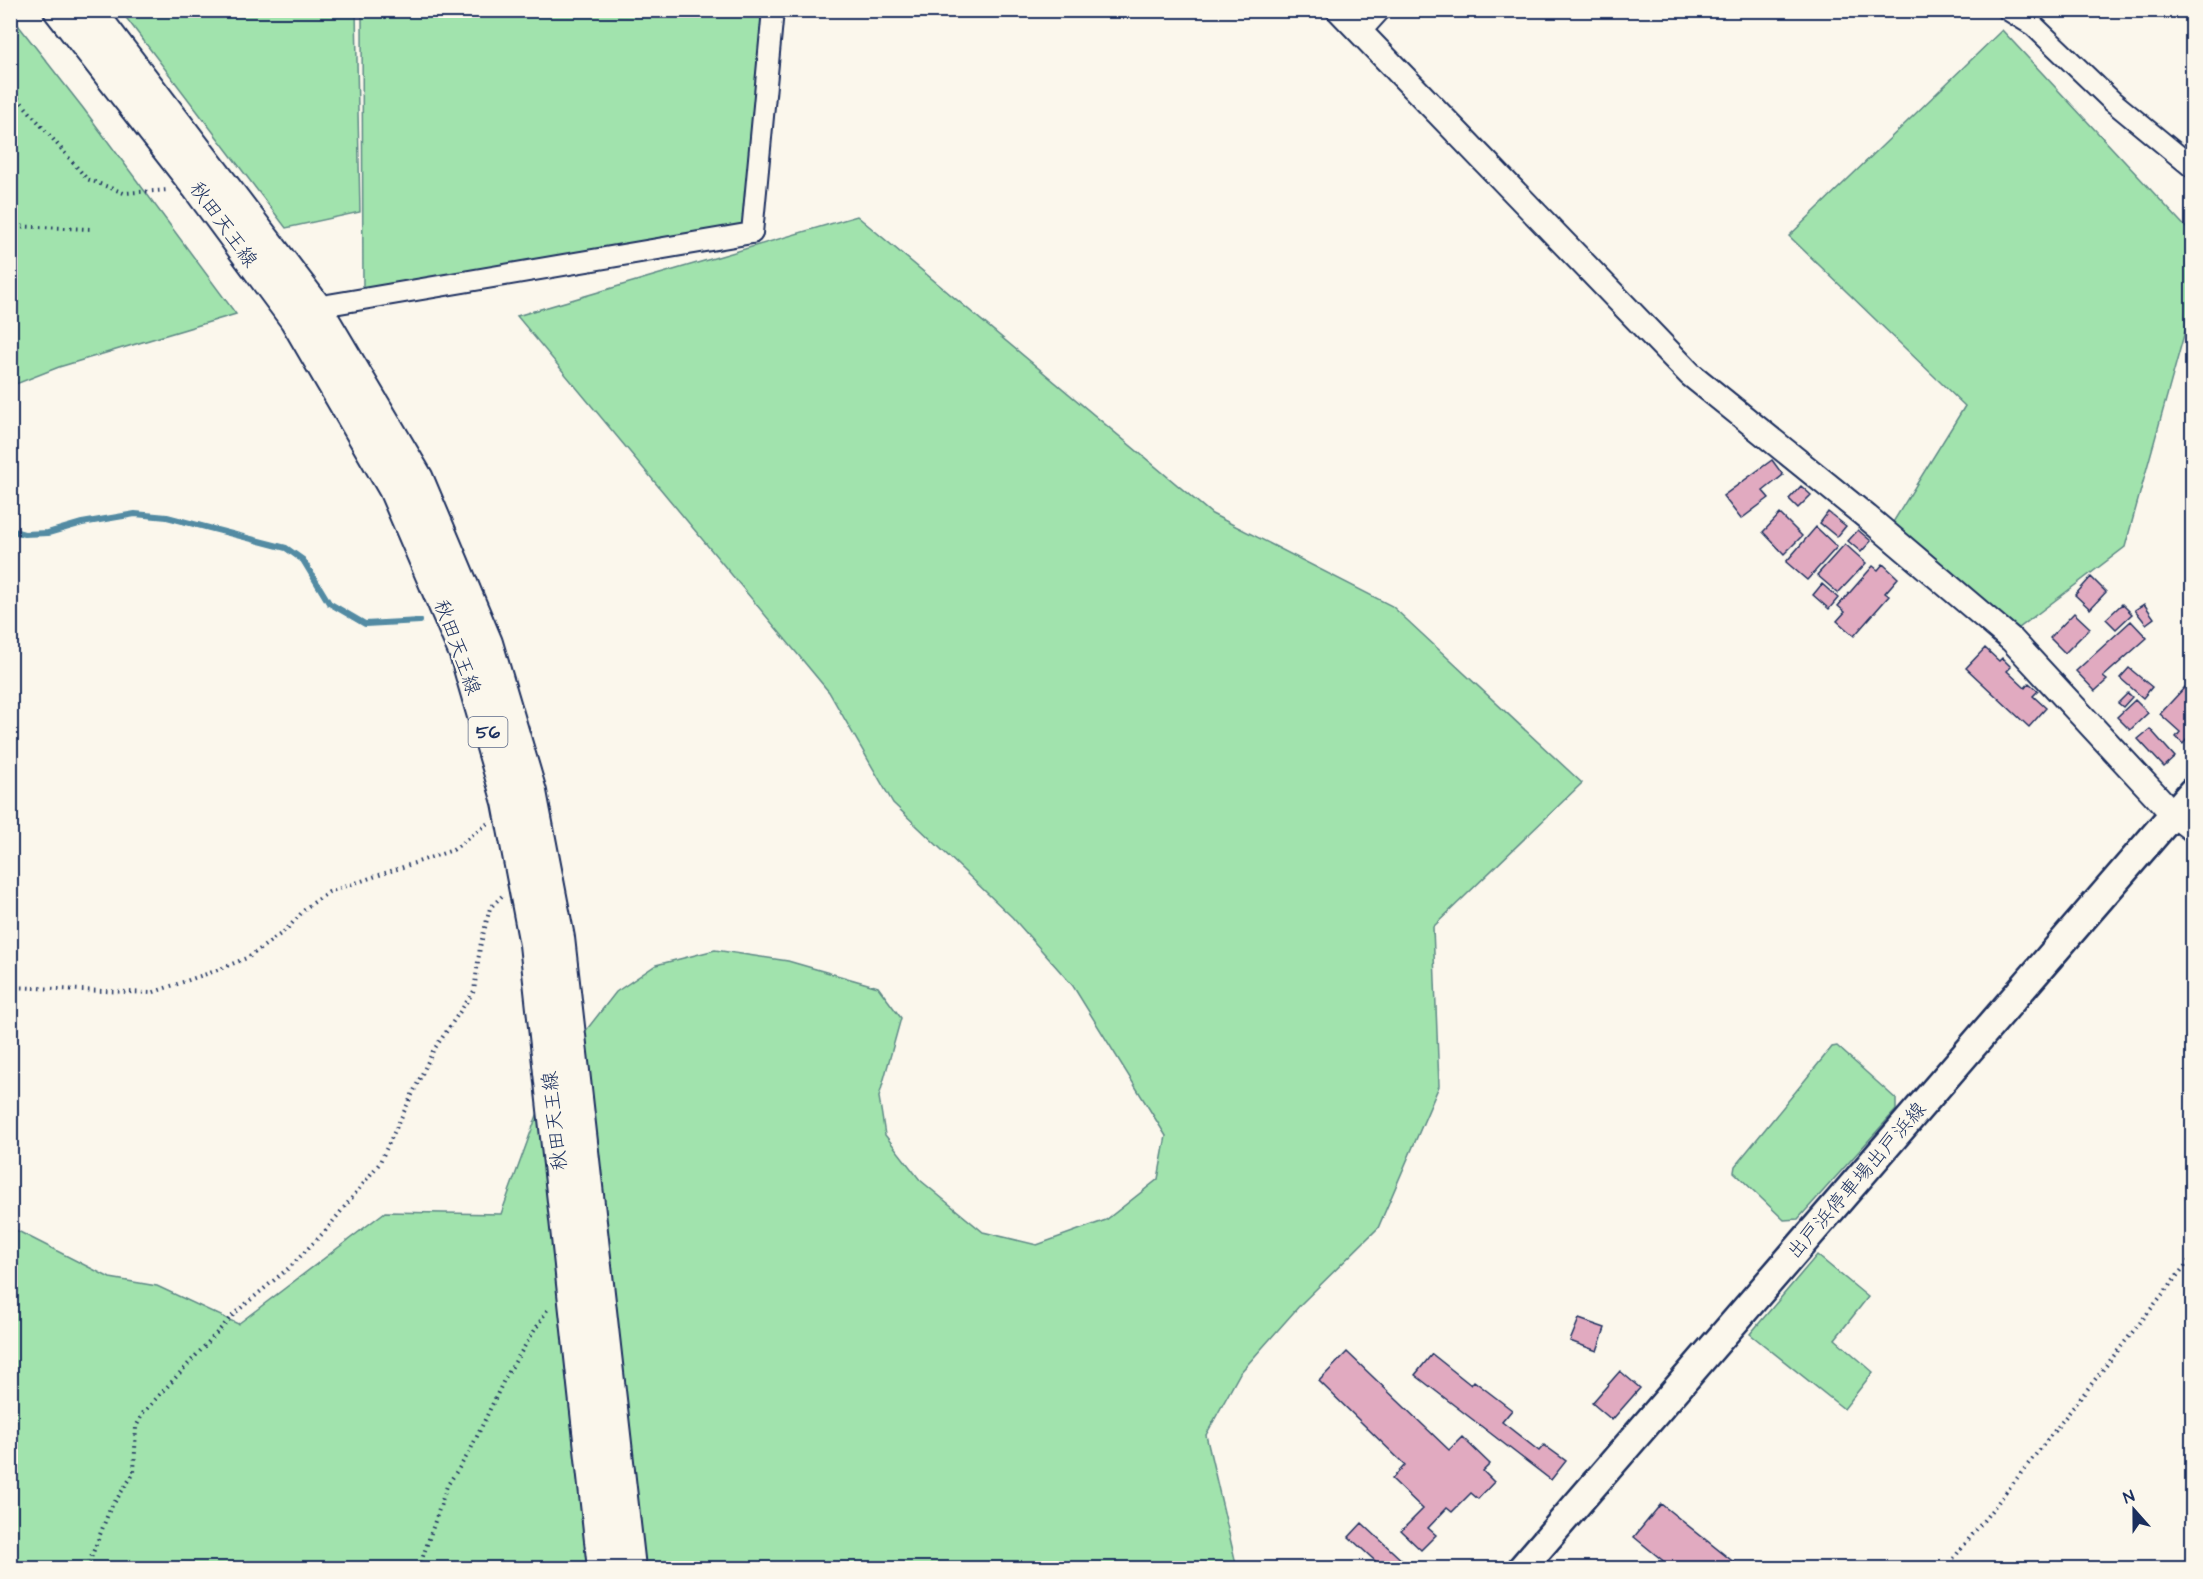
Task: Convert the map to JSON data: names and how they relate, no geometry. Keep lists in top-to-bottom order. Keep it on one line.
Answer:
{"streets":{"main road":["秋田天王線","56","出戸浜停車場出戸浜線"]},"north":"top"}
